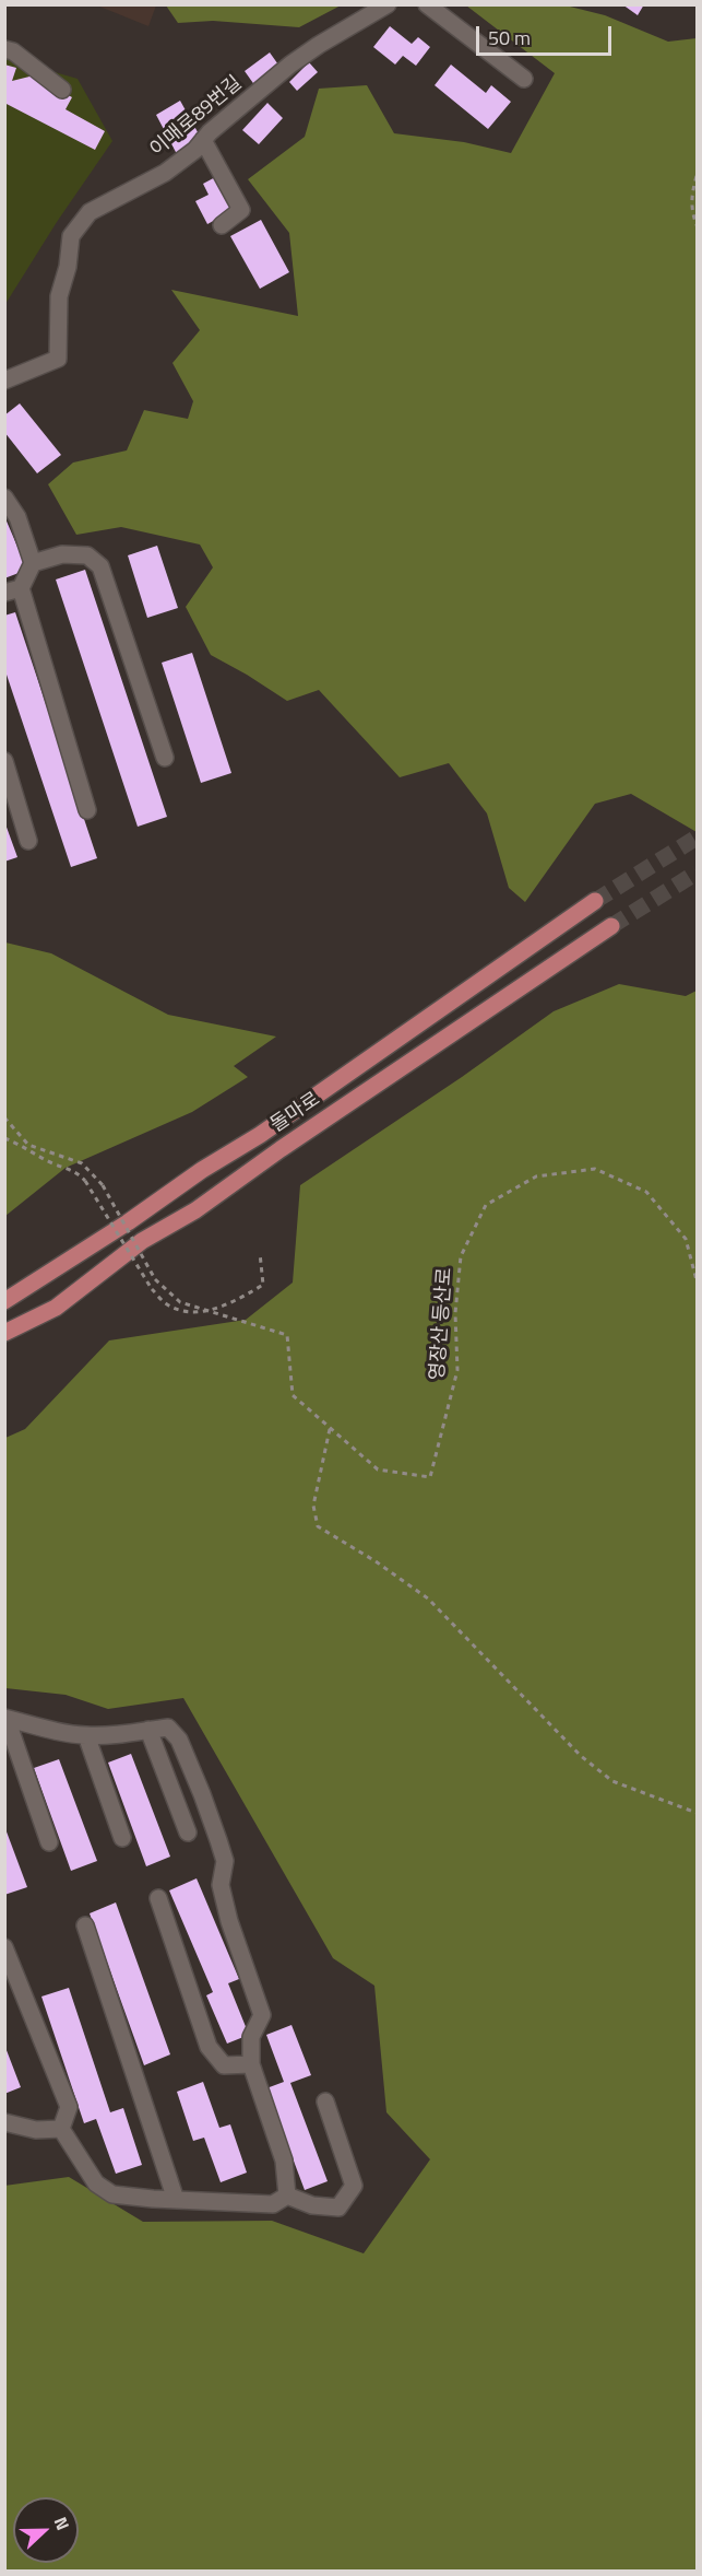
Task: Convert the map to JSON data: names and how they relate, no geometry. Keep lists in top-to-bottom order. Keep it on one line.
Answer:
{"streets":{"main road":["돌마로"],"street":["이매로89번길"],"path":["영장산 등산로"]},"scale_bar":"50 m","north":"right"}
